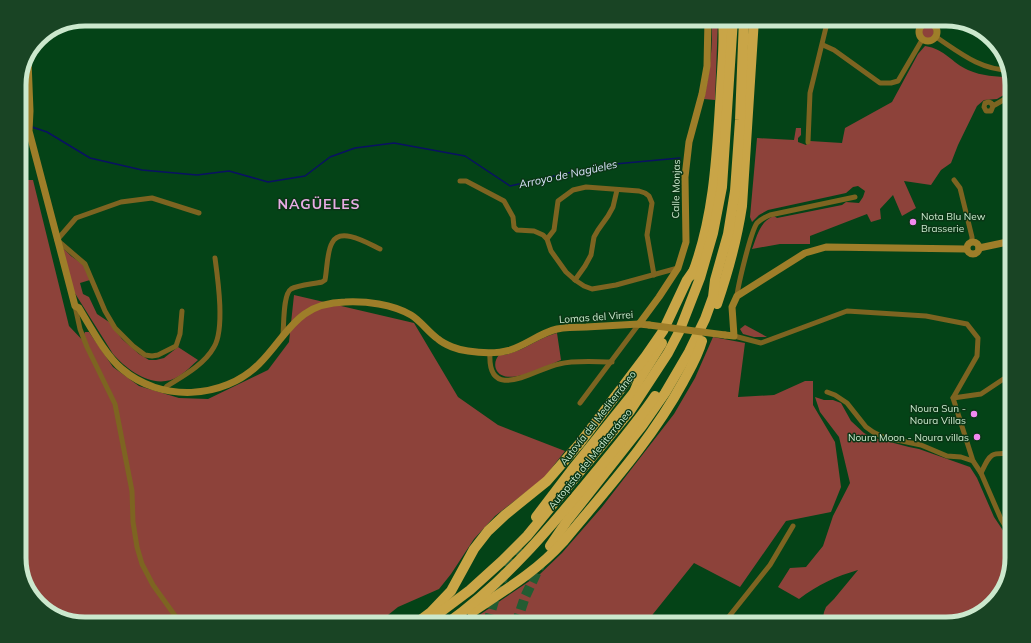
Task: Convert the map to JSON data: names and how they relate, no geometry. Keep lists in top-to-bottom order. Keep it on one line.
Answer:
{"streets":{"highway":["Autovía del Mediterráneo","Autopista del Mediterráneo"],"street":["Calle Monjas","Lomas del Virrei"]},"crossings":[["Calle Monjas","Lomas del Virrei"],["Autovía del Mediterráneo","Autopista del Mediterráneo"]],"districts":["NAGÜELES"],"water":["Arroyo de Nagüeles"],"places":["Nota Blu New Brasserie","Noura Sun - Noura Villas","Noura Moon - Noura villas"]}
